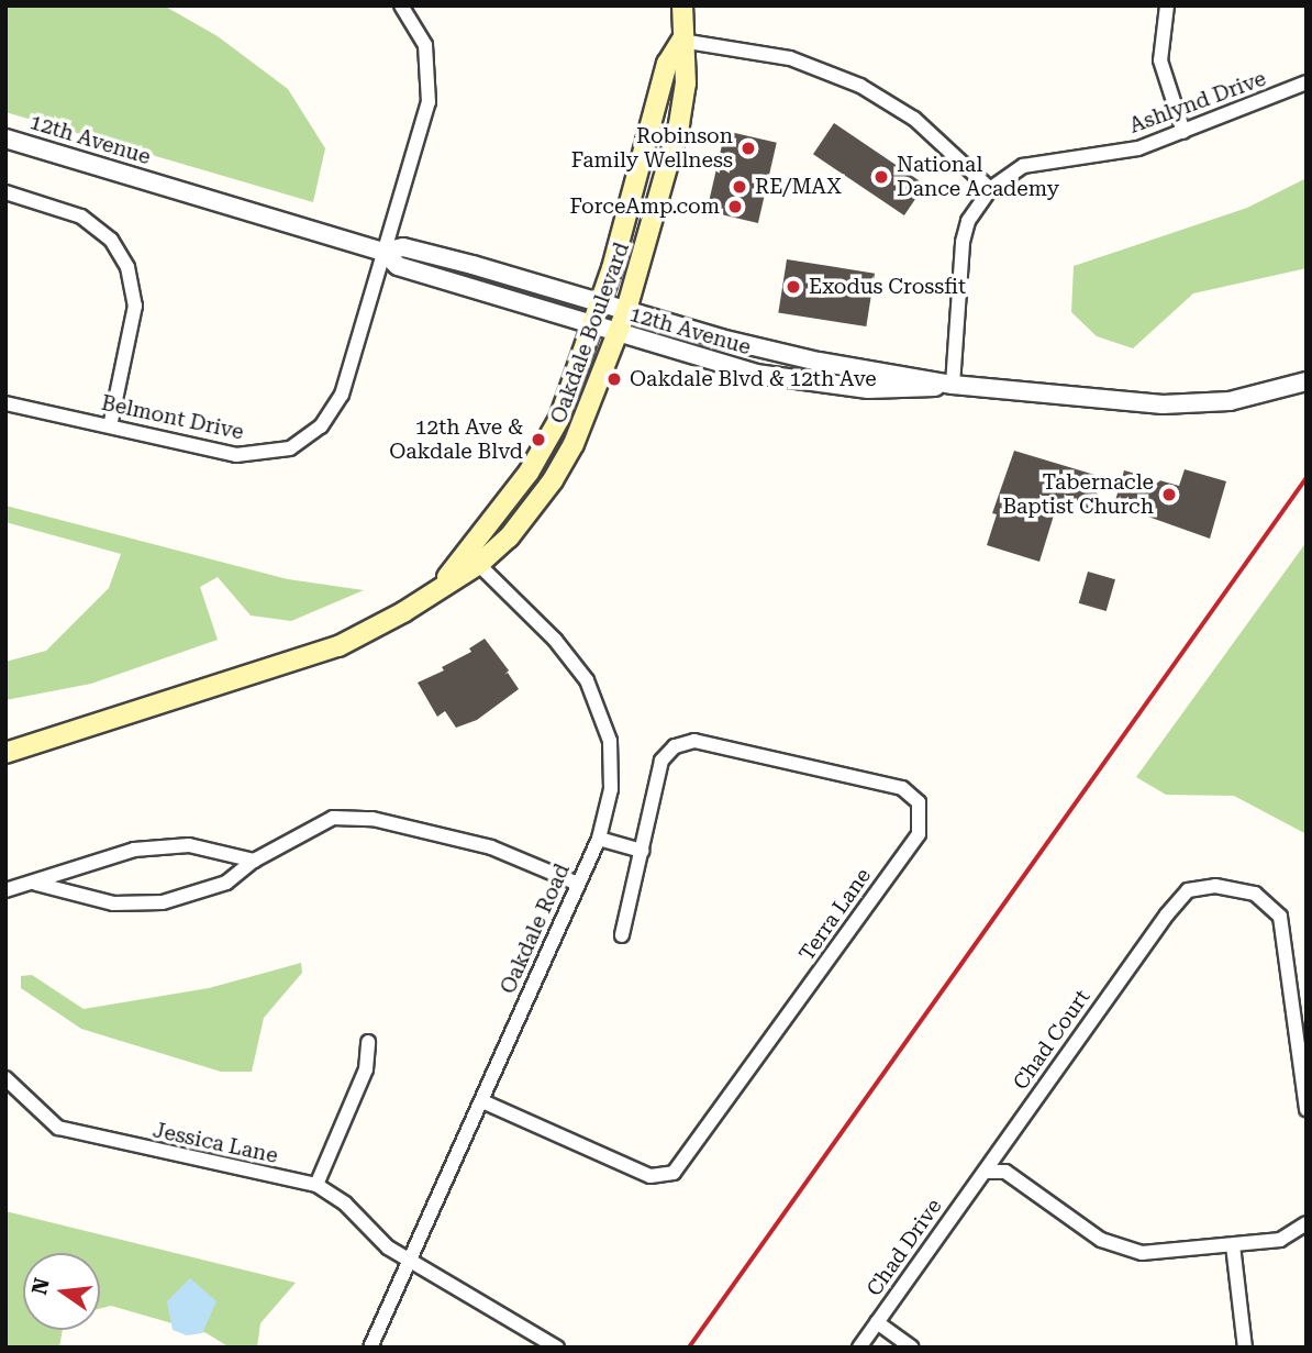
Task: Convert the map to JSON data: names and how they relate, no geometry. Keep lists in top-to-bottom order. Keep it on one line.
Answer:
{"streets":{"main road":["Oakdale Boulevard"],"street":["Ashlynd Drive","12th Avenue","Belmont Drive","Terra Lane","Oakdale Road","Chad Court","Jessica Lane","Chad Drive"]},"crossings":[["Ashlynd Drive","12th Avenue"],["12th Avenue","Oakdale Boulevard"],["12th Avenue","Belmont Drive"],["Oakdale Boulevard","Oakdale Road"],["Terra Lane","Oakdale Road"],["Oakdale Road","Jessica Lane"],["Chad Court","Chad Drive"]],"places":["Robinson Family Wellness","National Dance Academy","RE/MAX","ForceAmp.com","Exodus Crossfit","Oakdale Blvd & 12th Ave","12th Ave & Oakdale Blvd","Tabernacle Baptist Church"],"north":"left"}
